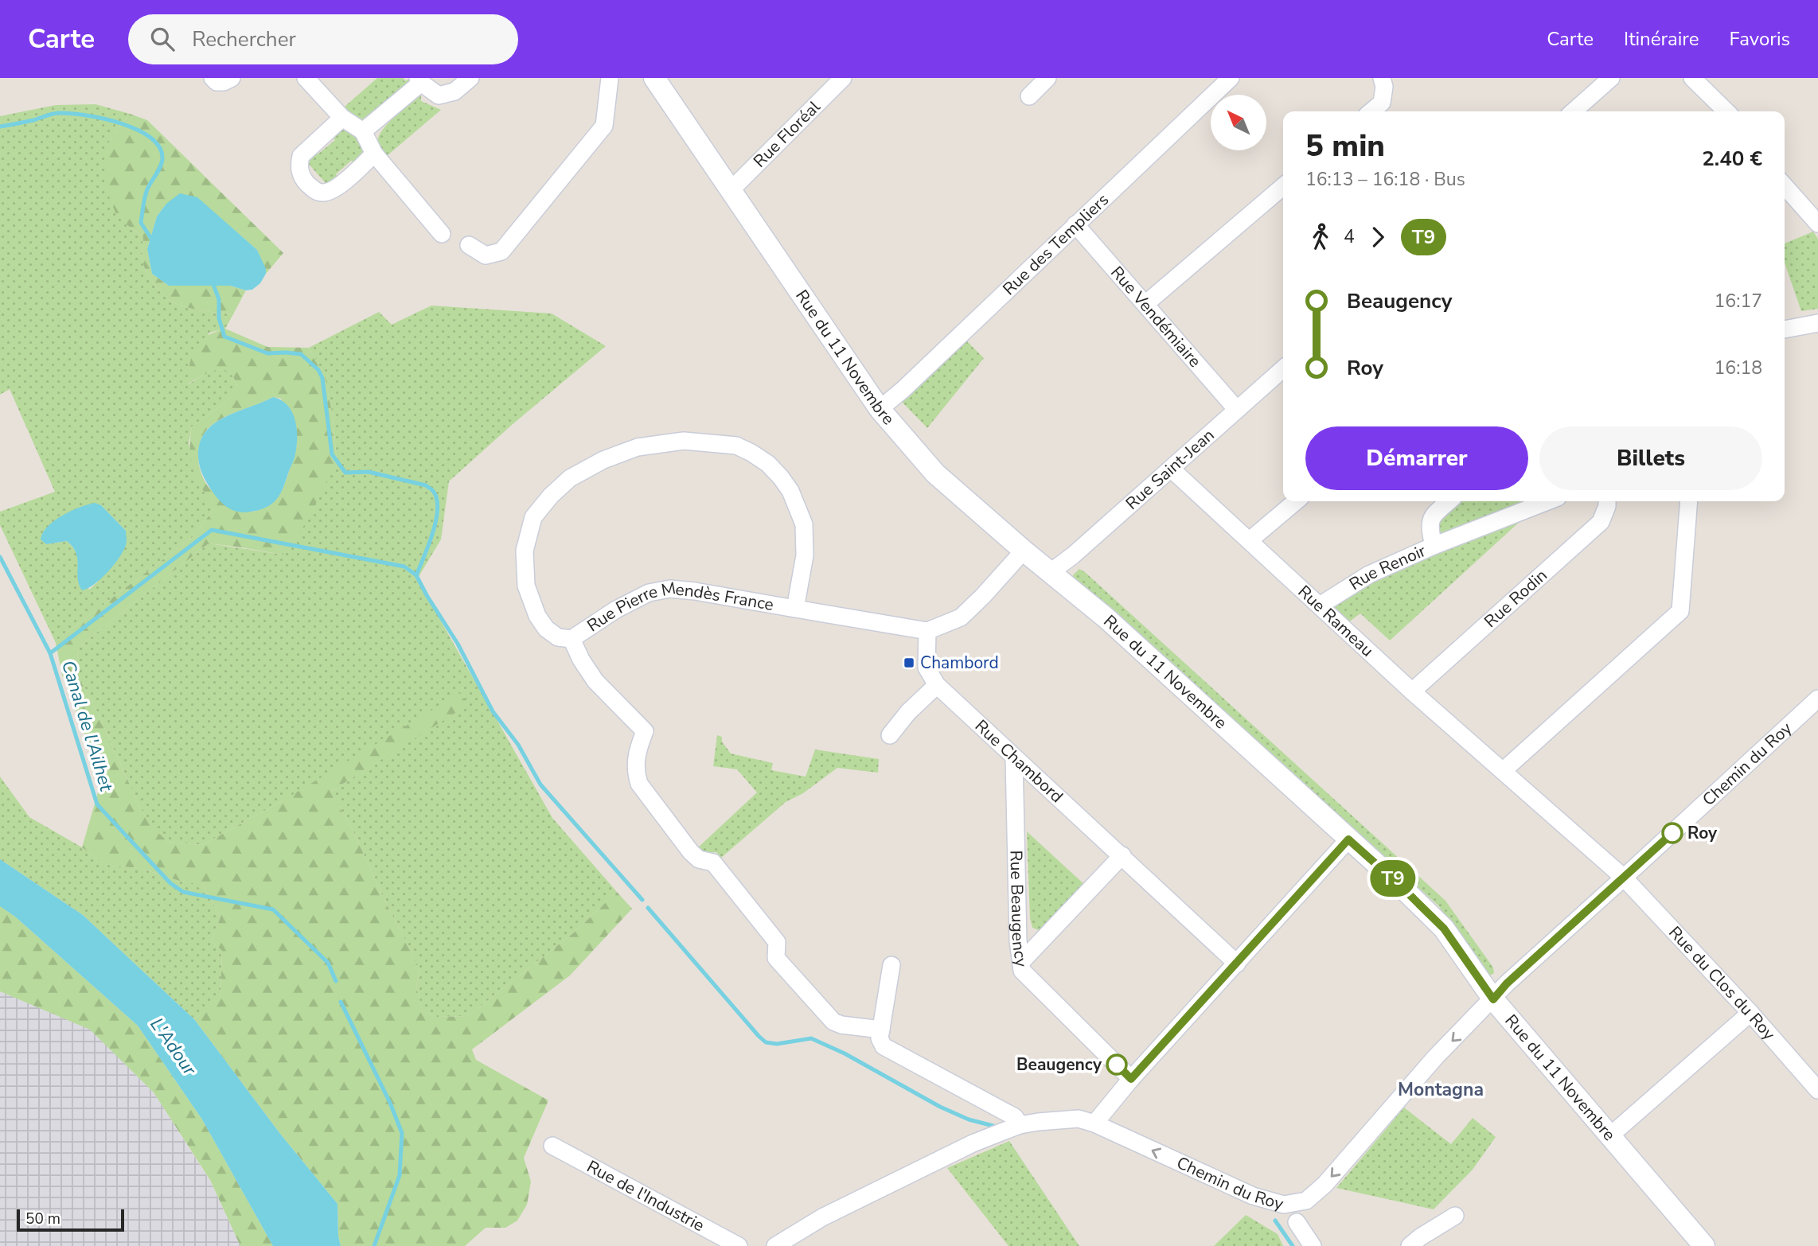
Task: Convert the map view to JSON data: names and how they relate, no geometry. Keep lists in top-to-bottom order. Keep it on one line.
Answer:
{"streets":{"street":["Rue Floréal","Rue des Templiers","Rue Vendémiaire","Rue du 11 Novembre","Rue Saint-Jean","Rue Renoir","Rue Rodin","Rue Pierre Mendès France","Rue Rameau","Rue Chambord","Chemin du Roy","Rue Beaugency","Rue du Clos du Roy","Rue de l'Industrie"]},"crossings":[["Rue Floréal","Rue du 11 Novembre"],["Rue des Templiers","Rue Vendémiaire"],["Rue des Templiers","Rue du 11 Novembre"],["Rue Vendémiaire","Rue Saint-Jean"],["Rue du 11 Novembre","Rue Saint-Jean"],["Rue du 11 Novembre","Chemin du Roy"],["Rue Saint-Jean","Rue Rameau"],["Rue Renoir","Rue Rameau"],["Rue Rodin","Rue Rameau"],["Rue Pierre Mendès France","Rue Chambord"],["Rue Rameau","Chemin du Roy"],["Rue Rameau","Rue du Clos du Roy"],["Rue Chambord","Rue Beaugency"],["Chemin du Roy","Rue du Clos du Roy"]],"districts":["Montagna"],"water":["Canal de l'Ailhet","L'Adour"],"places":{"transit":["Chambord"],"other":["Roy","Beaugency"]},"lines":["bus line T9"],"scale_bar":"50 m","north":"top left","page":{"header":"Carte","search":"Rechercher","nav":["Carte","Itinéraire","Favoris"],"on_map":"T9","heading":["5 min","16:13 – 16:18 · Bus","2.40 €"],"legs":["4","T9"],"list":[{"name":"Beaugency","value":"16:17"},{"name":"Roy","value":"16:18"}],"buttons":["Démarrer","Billets"],"scale":"50 m"}}
